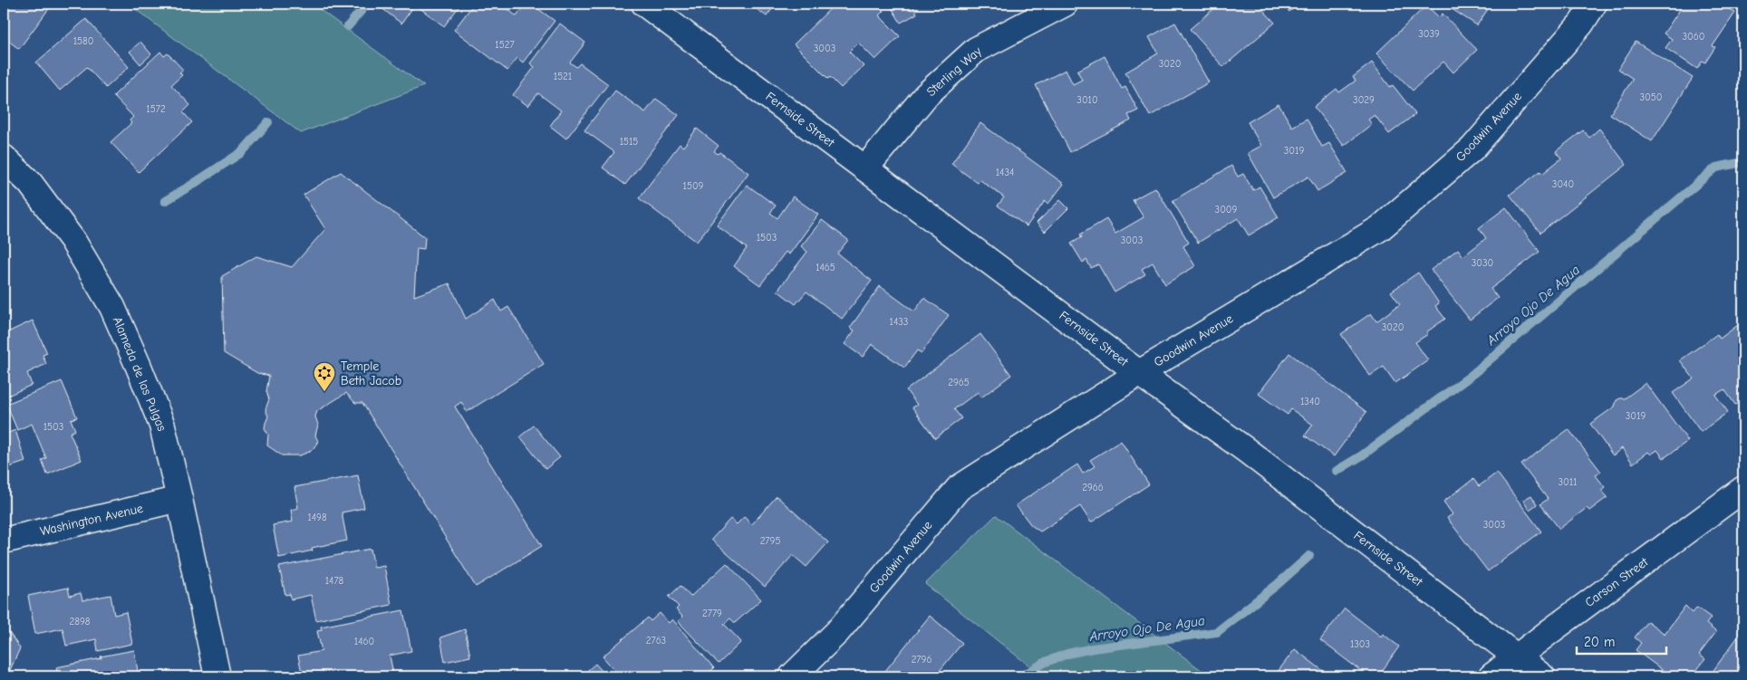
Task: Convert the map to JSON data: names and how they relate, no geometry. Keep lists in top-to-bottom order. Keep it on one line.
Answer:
{"streets":{"street":["Sterling Way","Fernside Street","Goodwin Avenue","Alameda de las Pulgas","Washington Avenue","Carson Street"]},"crossings":[["Sterling Way","Fernside Street"],["Fernside Street","Goodwin Avenue"],["Fernside Street","Carson Street"],["Alameda de las Pulgas","Washington Avenue"]],"water":["Arroyo Ojo De Agua"],"places":{"synagogue":["Temple Beth Jacob"]},"house_numbers":["3039","3060","1580","1527","3003","3020","1521","3050","3010","3029","1572","1515","3019","1434","3040","1509","3009","1503","3003","3030","1465","1433","3020","2965","1340","3019","1503","3011","2966","1498","3003","2795","1478","2779","2898","2763","1460","1303","2796"],"scale_bar":"20 m"}
